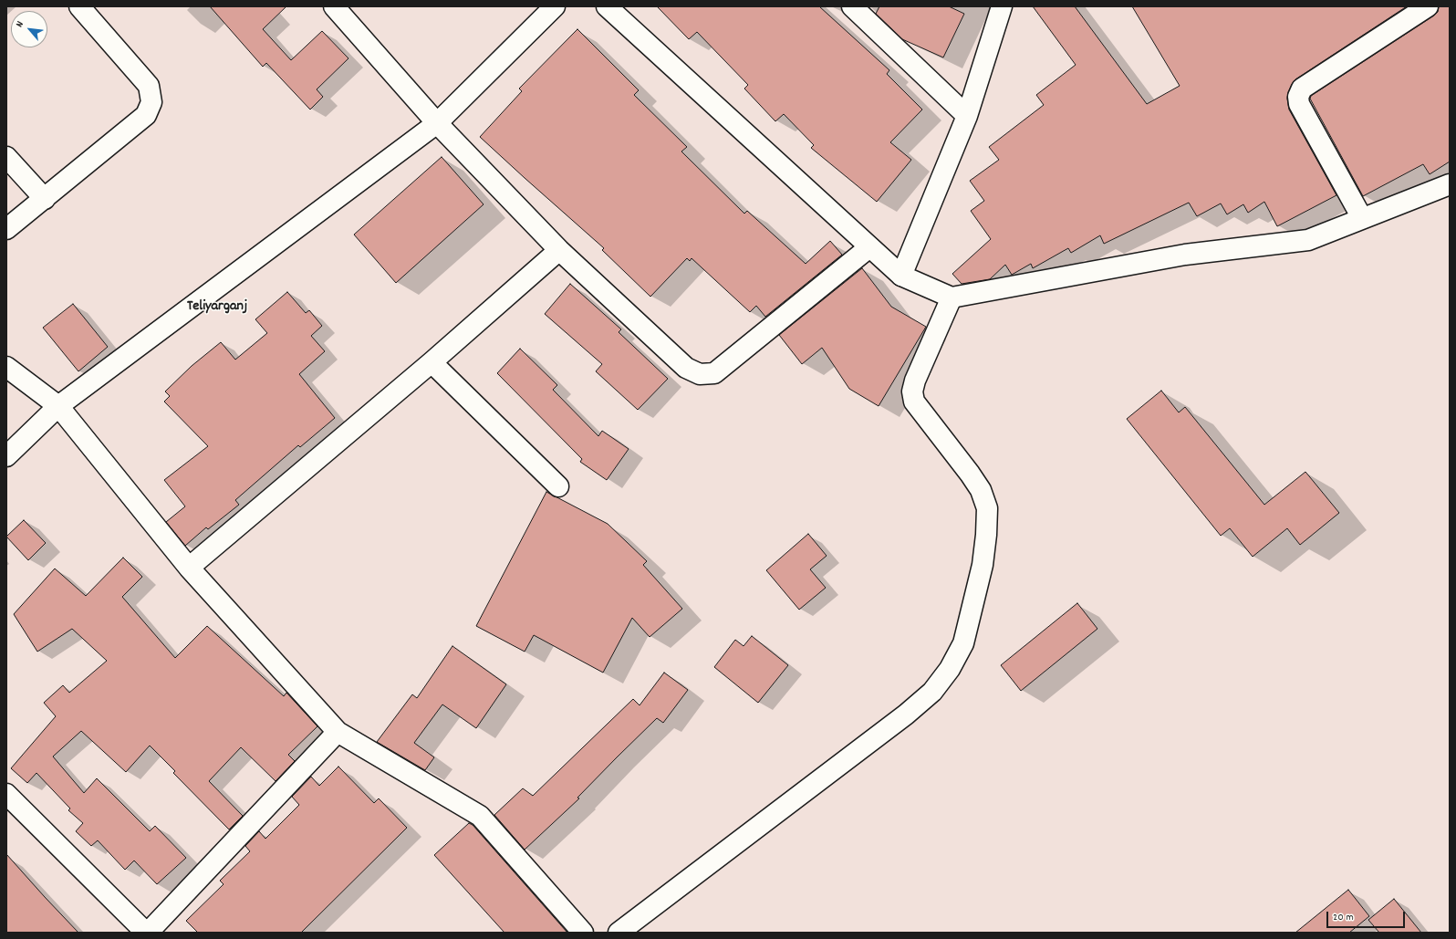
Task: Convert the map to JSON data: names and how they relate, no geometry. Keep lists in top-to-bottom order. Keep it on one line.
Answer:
{"districts":["Teliyarganj"],"scale_bar":"20 m","north":"top left"}
